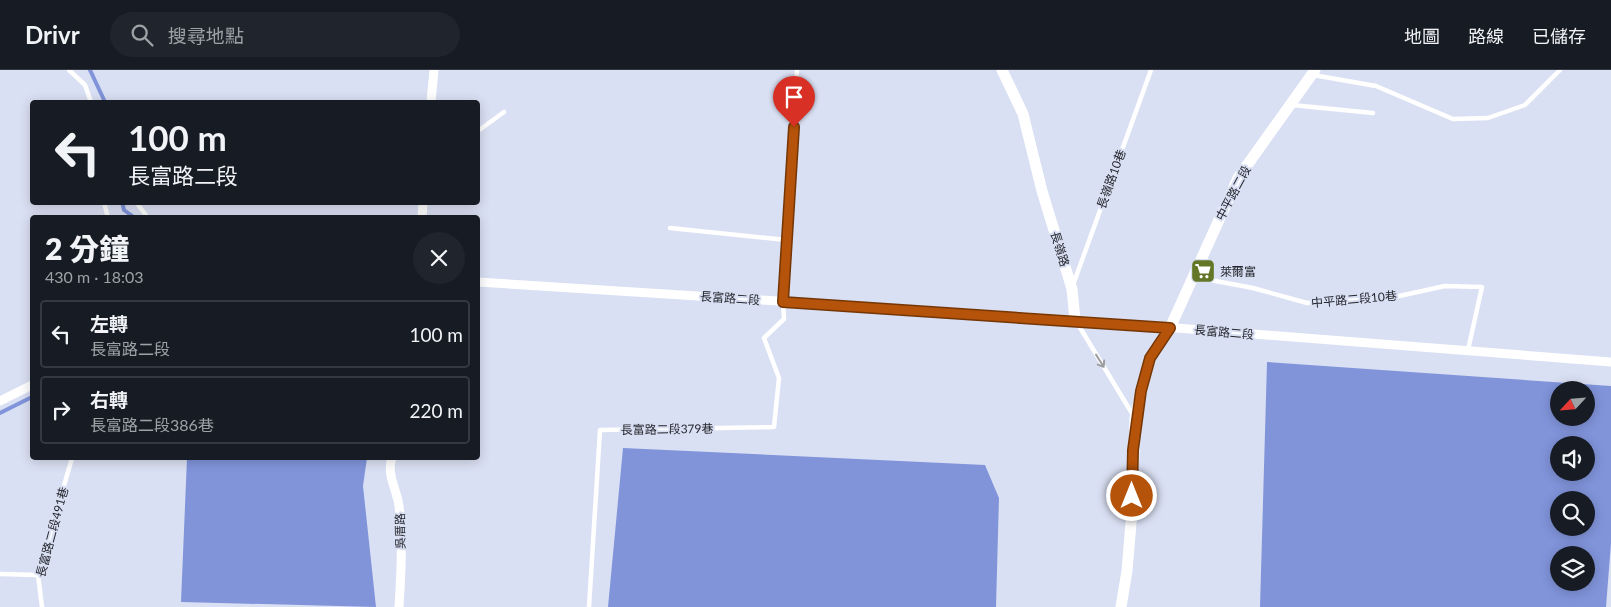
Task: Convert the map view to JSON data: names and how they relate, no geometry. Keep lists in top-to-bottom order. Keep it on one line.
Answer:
{"streets":{"street":["中平路二段","長嶺路","長富路二段","吳厝路"],"lane":["長嶺路10巷","中平路二段10巷","長富路二段379巷","長富路二段491巷"]},"crossings":[["長嶺路10巷","長嶺路"],["中平路二段","長嶺路"],["中平路二段","長富路二段"],["中平路二段","中平路二段10巷"],["長嶺路","長富路二段"],["長富路二段","中平路二段10巷"],["長富路二段","長富路二段379巷"]],"places":{"supermarket":["萊爾富"]},"north":"bottom left","page":{"header":"Drivr","search":"搜尋地點","nav":["地圖","路線","已儲存"],"turn":["100 m","長富路二段"],"heading":["2 分鐘","430 m · 18:03"],"list":[{"name":"左轉","note":"長富路二段","value":"100 m"},{"name":"右轉","note":"長富路二段386巷","value":"220 m"}]}}
